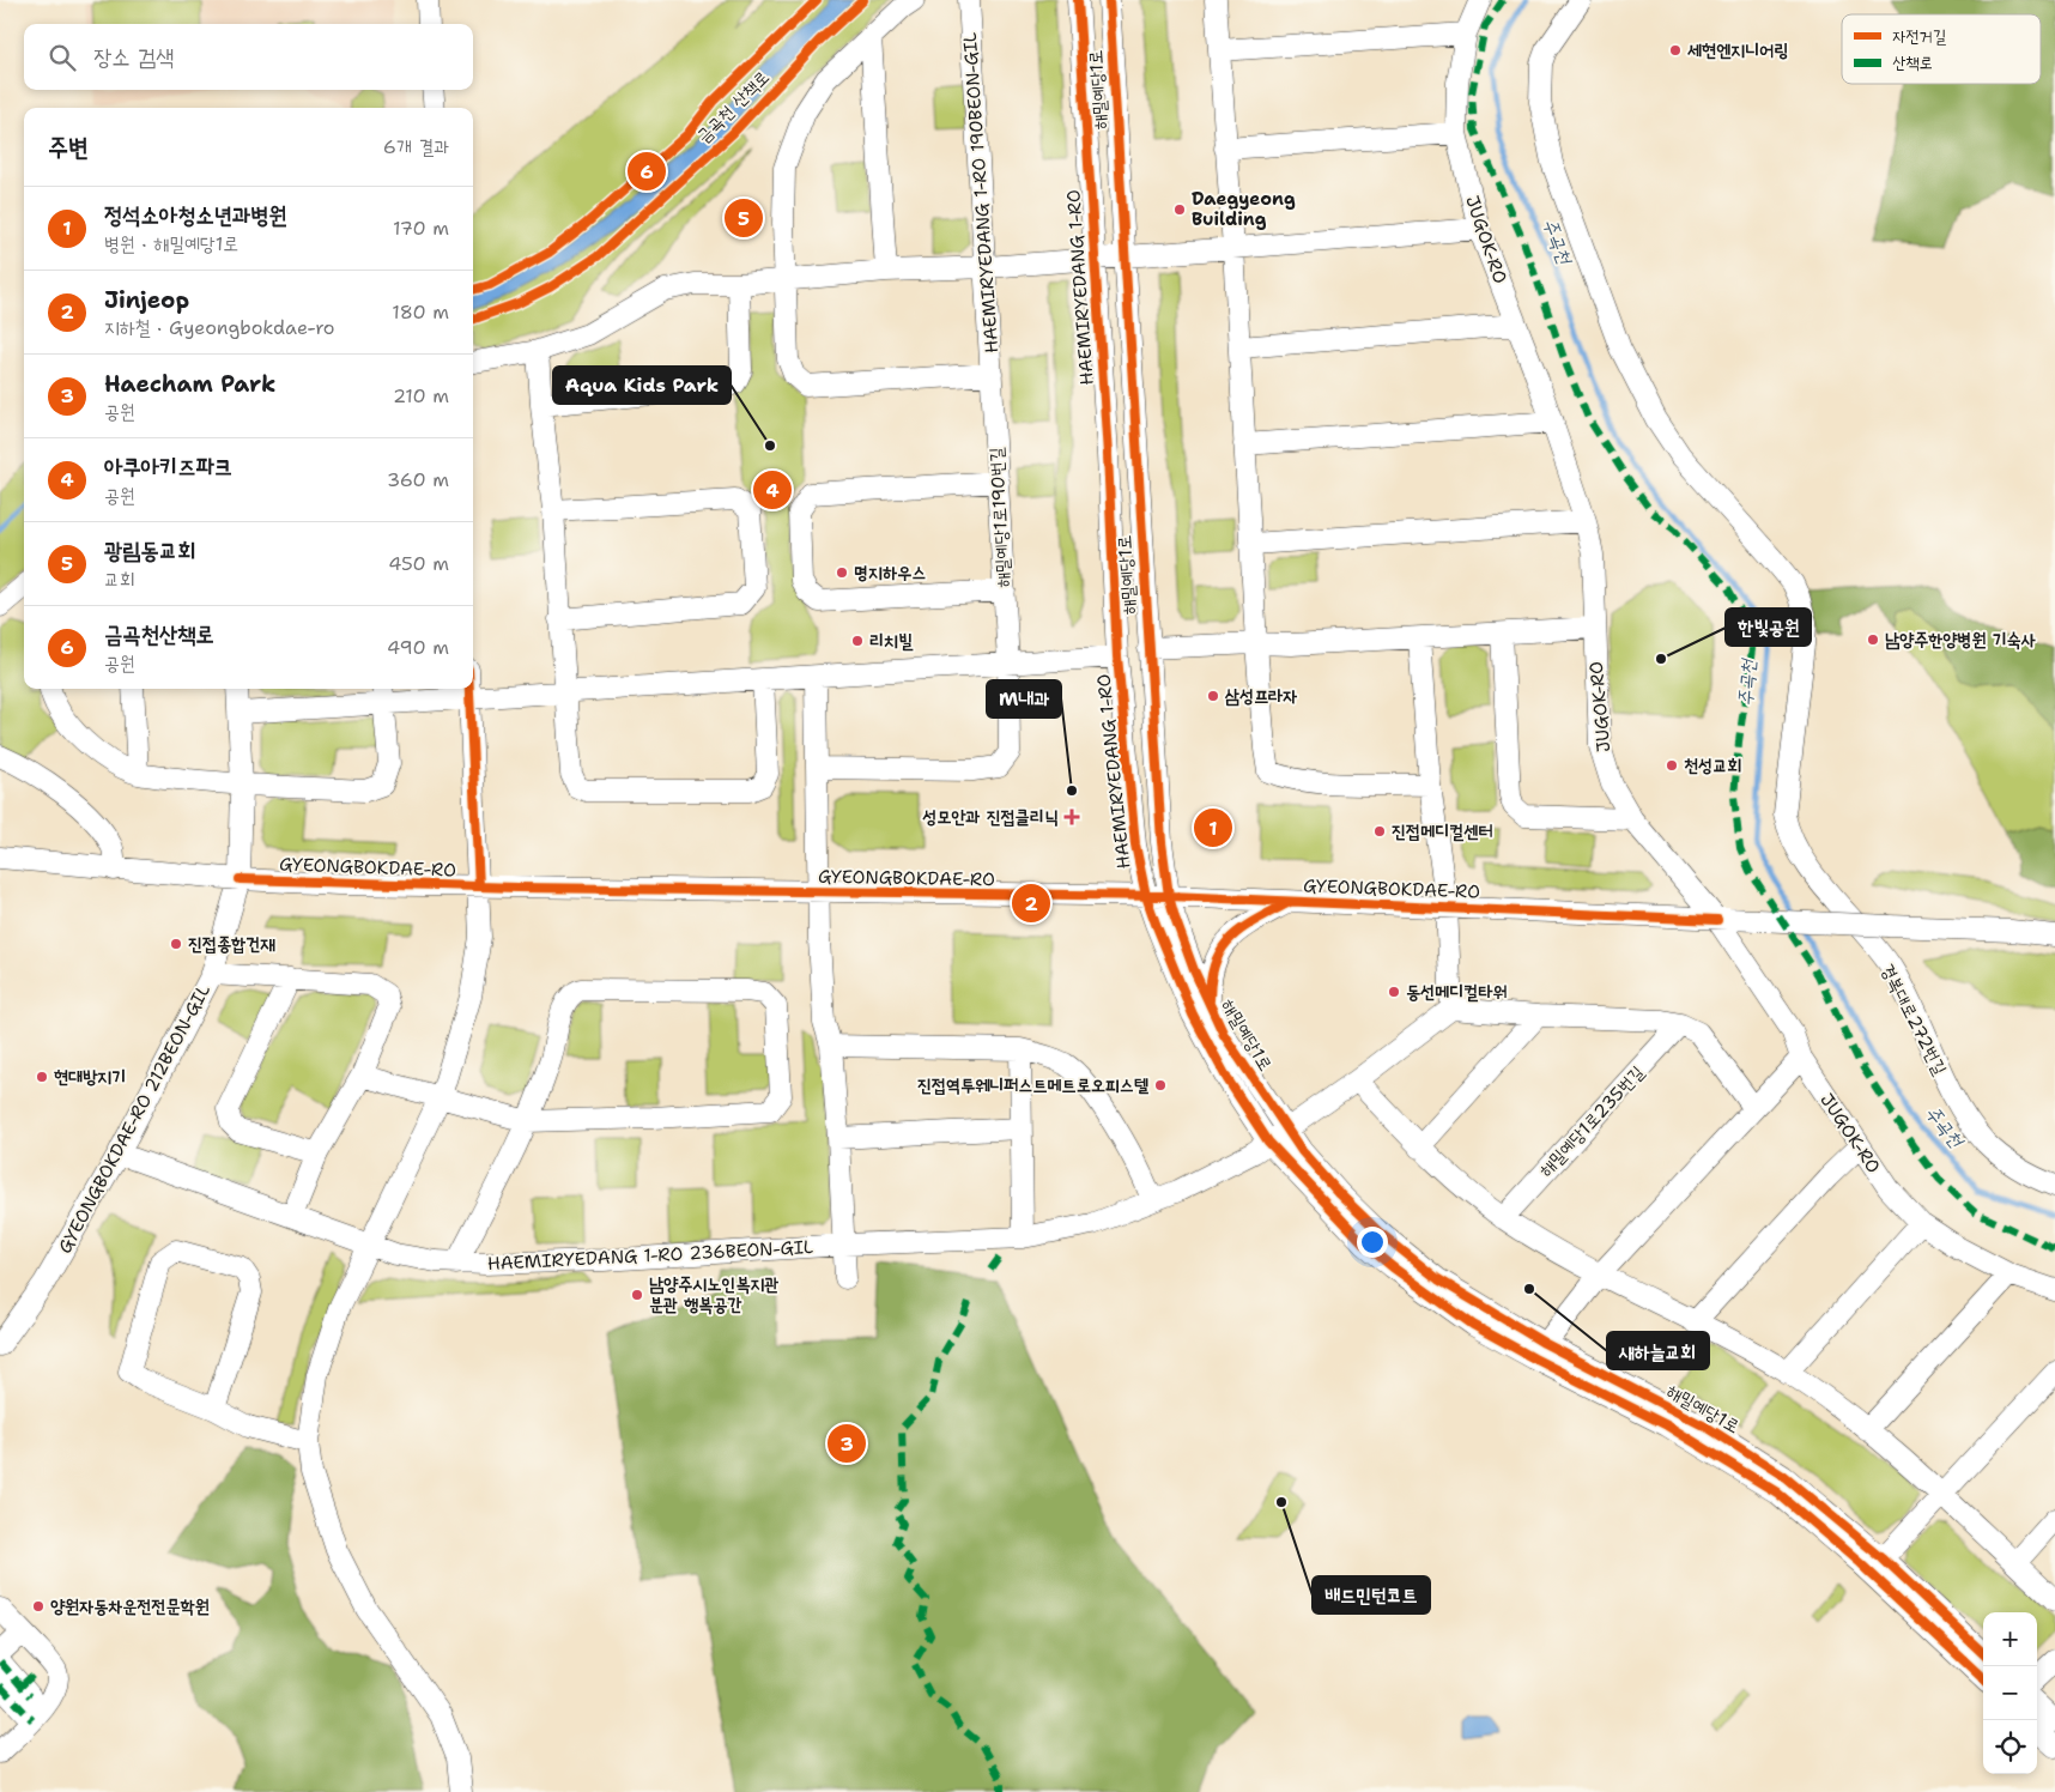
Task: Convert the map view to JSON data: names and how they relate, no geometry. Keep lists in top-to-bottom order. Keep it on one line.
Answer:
{"streets":{"street":["해밀예당1로","HAEMIRYEDANG 1-RO 190BEON-GIL","JUGOK-RO","HAEMIRYEDANG 1-RO","해밀예당1로190번길","GYEONGBOKDAE-RO","GYEONGBOKDAE-RO 212BEON-GIL","해밀예당1로235번길","HAEMIRYEDANG 1-RO 236BEON-GIL"],"cycle path":["금곡천 산책로"]},"crossings":[["해밀예당1로","HAEMIRYEDANG 1-RO"],["해밀예당1로","GYEONGBOKDAE-RO"],["해밀예당1로","HAEMIRYEDANG 1-RO 236BEON-GIL"],["HAEMIRYEDANG 1-RO 190BEON-GIL","해밀예당1로190번길"],["JUGOK-RO","GYEONGBOKDAE-RO"],["HAEMIRYEDANG 1-RO","GYEONGBOKDAE-RO"],["HAEMIRYEDANG 1-RO","HAEMIRYEDANG 1-RO 236BEON-GIL"],["GYEONGBOKDAE-RO","GYEONGBOKDAE-RO 212BEON-GIL"],["GYEONGBOKDAE-RO 212BEON-GIL","HAEMIRYEDANG 1-RO 236BEON-GIL"]],"water":["주곡천"],"places":{"other":["세현엔지니어링","Daegyeong Building","Aqua Kids Park","명지하우스","남양주한양병원 기숙사","리치빌","한빛공원","삼성프라자","천성교회","M내과","진접메디컬센터","진접종합건재","동선메디컬타워","현대방지기","진접역투웨니퍼스트메트로오피스텔","새하늘교회","남양주시노인복지관 분관 행복공간","배드민턴코트","양원자동차운전전문학원"],"health":["성모안과 진접클리닉"]},"legend":["자전거길","산책로"],"page":{"search":"장소 검색","heading":["주변","6개 결과"],"pins":["6","5","4","1","2","3"],"list":[{"mark":"1","name":"정석소아청소년과병원","note":"병원 · 해밀예당1로","value":"170 m"},{"mark":"2","name":"Jinjeop","note":"지하철 · Gyeongbokdae-ro","value":"180 m"},{"mark":"3","name":"Haecham Park","note":"공원","value":"210 m"},{"mark":"4","name":"아쿠아키즈파크","note":"공원","value":"360 m"},{"mark":"5","name":"광림동교회","note":"교회","value":"450 m"},{"mark":"6","name":"금곡천산책로","note":"공원","value":"490 m"}],"map_buttons":["+","−"]}}
